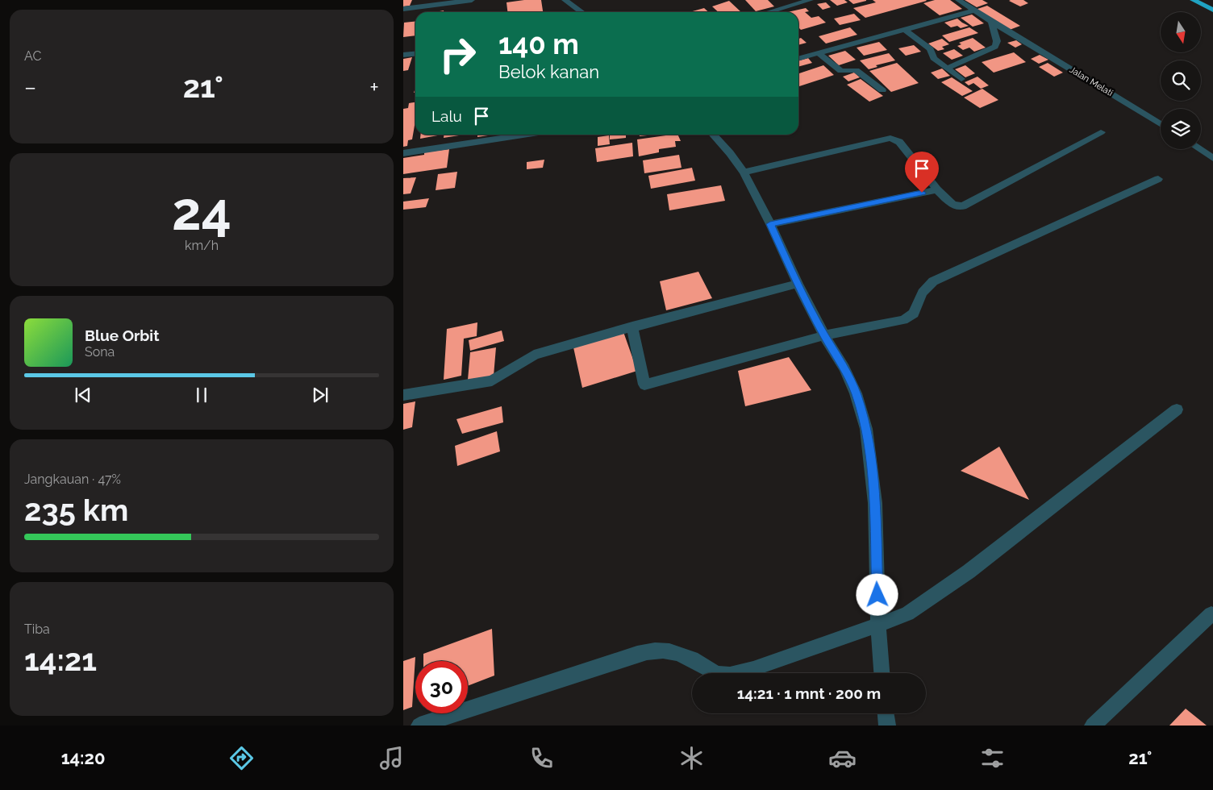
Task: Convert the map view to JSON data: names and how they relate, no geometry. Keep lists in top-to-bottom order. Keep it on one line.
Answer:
{"streets":{"street":["Jalan Melati"]},"north":"bottom","page":{"tile":["AC",["24","km/h"],["Jangkauan · 47%","235 km"],["Tiba","14:21"]],"turn":["140 m","Belok kanan"],"heat":["−","21°","+"],"then":"Lalu","song":["Blue Orbit","Sona"],"limit":"30","trip":"14:21 · 1 mnt · 200 m","tabs":["14:20","21°"]}}
